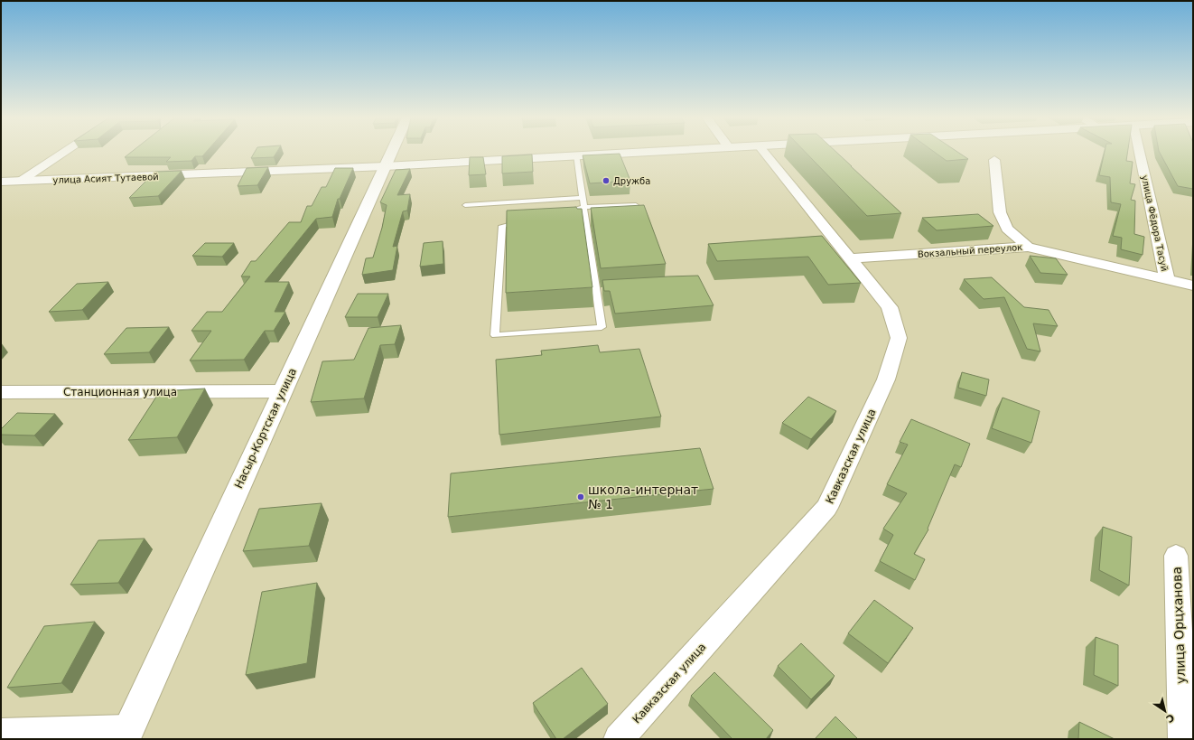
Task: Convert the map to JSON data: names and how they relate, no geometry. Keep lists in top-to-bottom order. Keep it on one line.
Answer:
{"streets":{"main road":["улица Асият Тутаевой","Насыр-Кортская улица"],"street":["улица Фёдора Тасуй","Вокзальный переулок","Станционная улица","Кавказская улица","улица Орцханова"]},"crossings":[["улица Асият Тутаевой","Насыр-Кортская улица"],["улица Фёдора Тасуй","Вокзальный переулок"],["Вокзальный переулок","Кавказская улица"],["Станционная улица","Насыр-Кортская улица"]],"places":["Дружба","школа-интернат № 1"],"north":"bottom right"}
